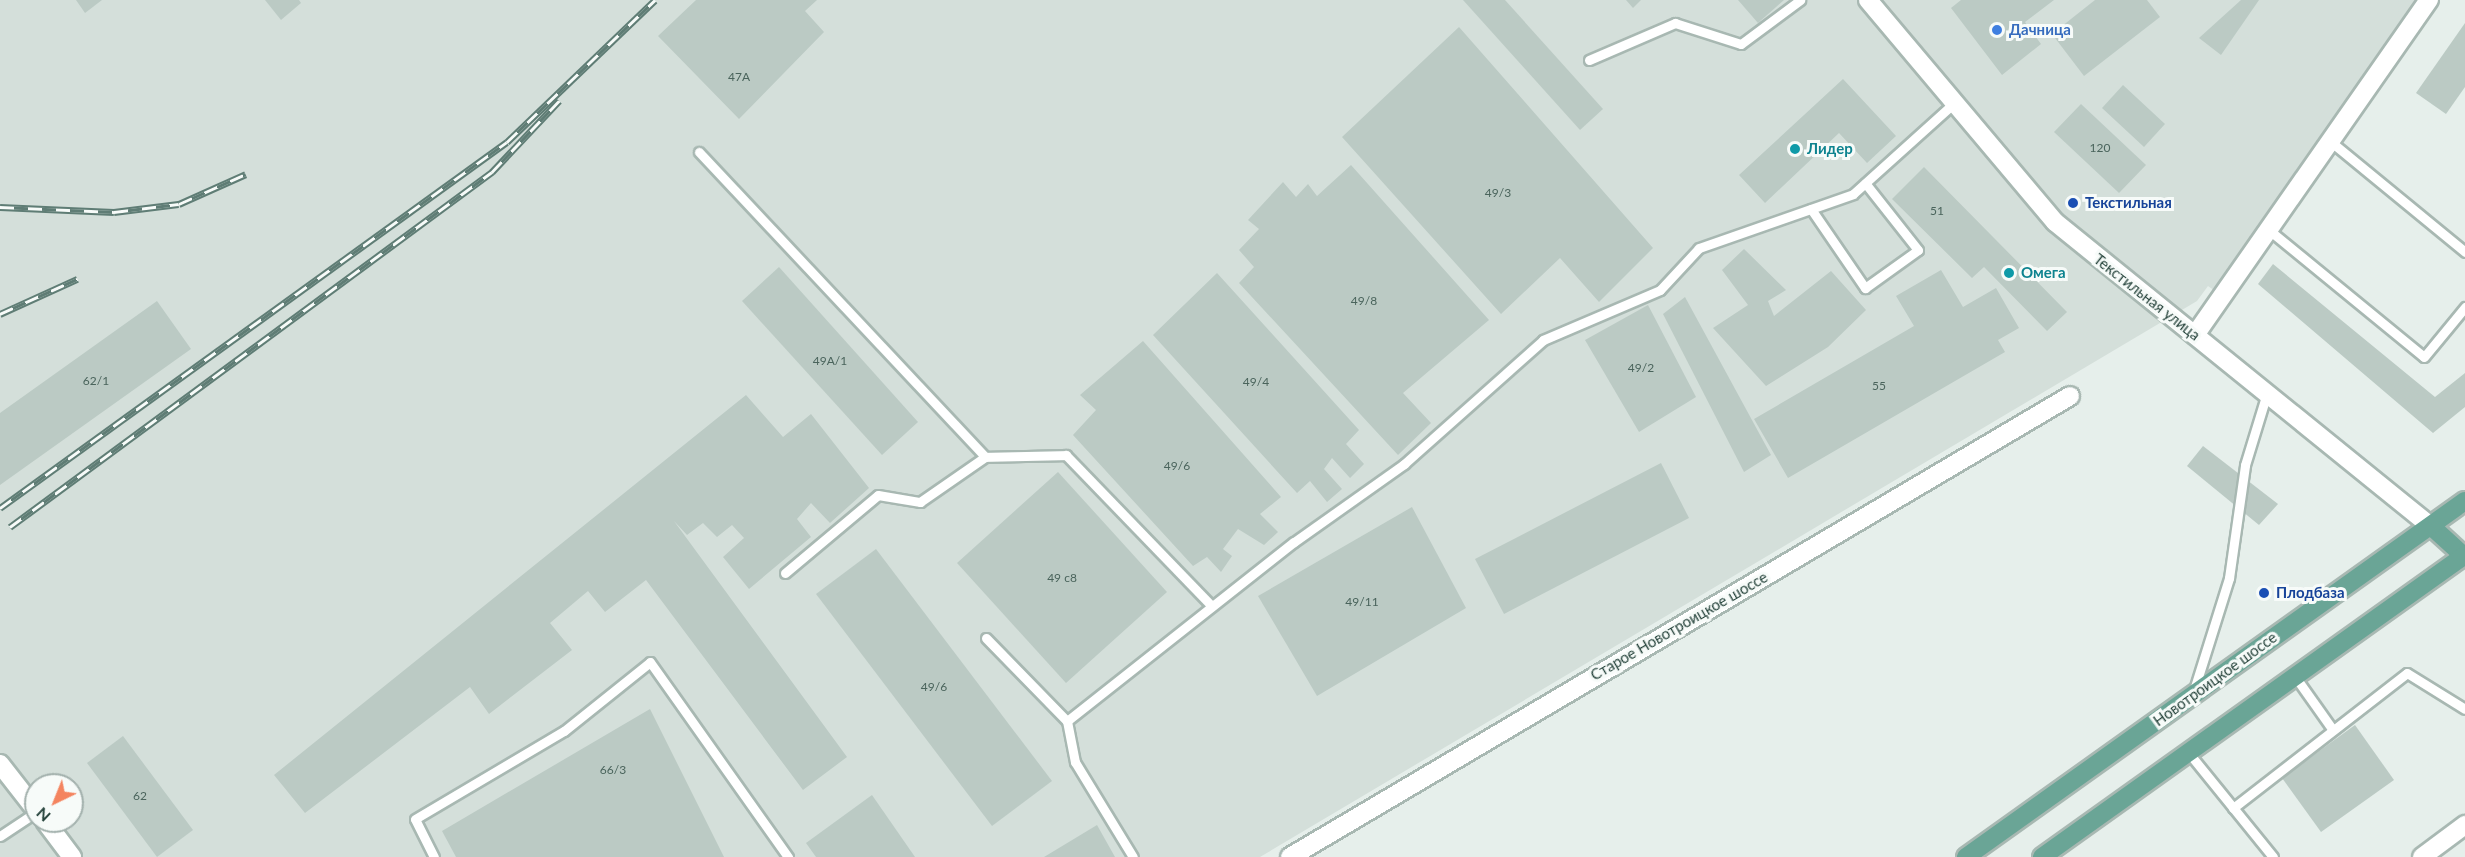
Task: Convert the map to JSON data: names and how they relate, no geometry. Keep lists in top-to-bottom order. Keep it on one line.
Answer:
{"streets":{"main road":["Текстильная улица","Новотроицкое шоссе"],"street":["Старое Новотроицкое шоссе"]},"crossings":[["Текстильная улица","Новотроицкое шоссе"]],"places":["Дачница","Лидер","Текстильная","Омега","Плодбаза"],"house_numbers":["47А","120","49/3","51","49/8","49А/1","49/2","62/1","49/4","55","49/6","49 с8","49/11","49/6","66/3","62"],"north":"bottom left"}
